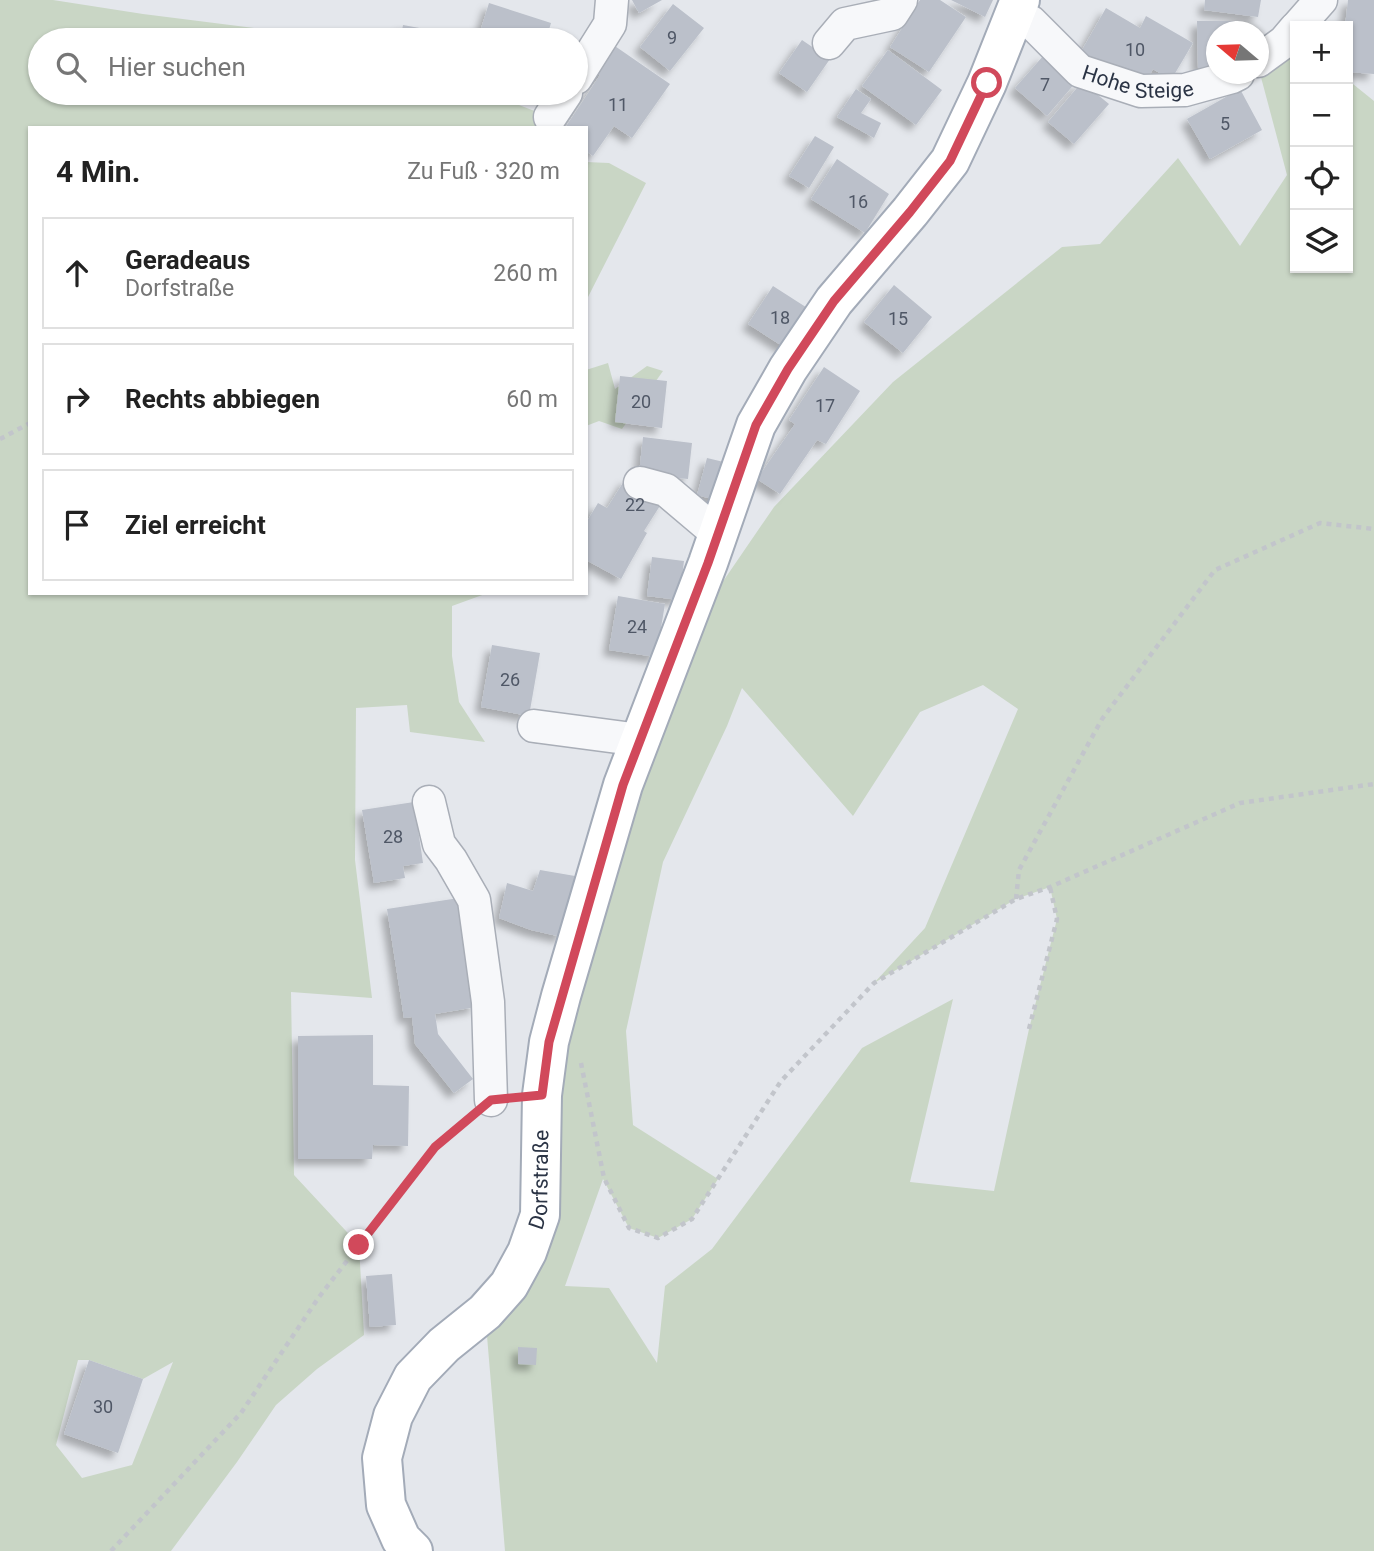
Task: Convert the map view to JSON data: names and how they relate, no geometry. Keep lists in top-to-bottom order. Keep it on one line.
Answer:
{"streets":{"main road":["Dorfstraße"],"street":["Hohe Steige"]},"crossings":[["Hohe Steige","Dorfstraße"]],"house_numbers":["9","10","7","11","5","16","18","15","20","17","22","24","26","28","30"],"north":"left","page":{"map_buttons":["+","−"],"search":"Hier suchen","heading":["4 Min.","Zu Fuß · 320 m"],"list":[["Geradeaus","Dorfstraße","260 m"],["Rechts abbiegen","60 m"],"Ziel erreicht"]}}
